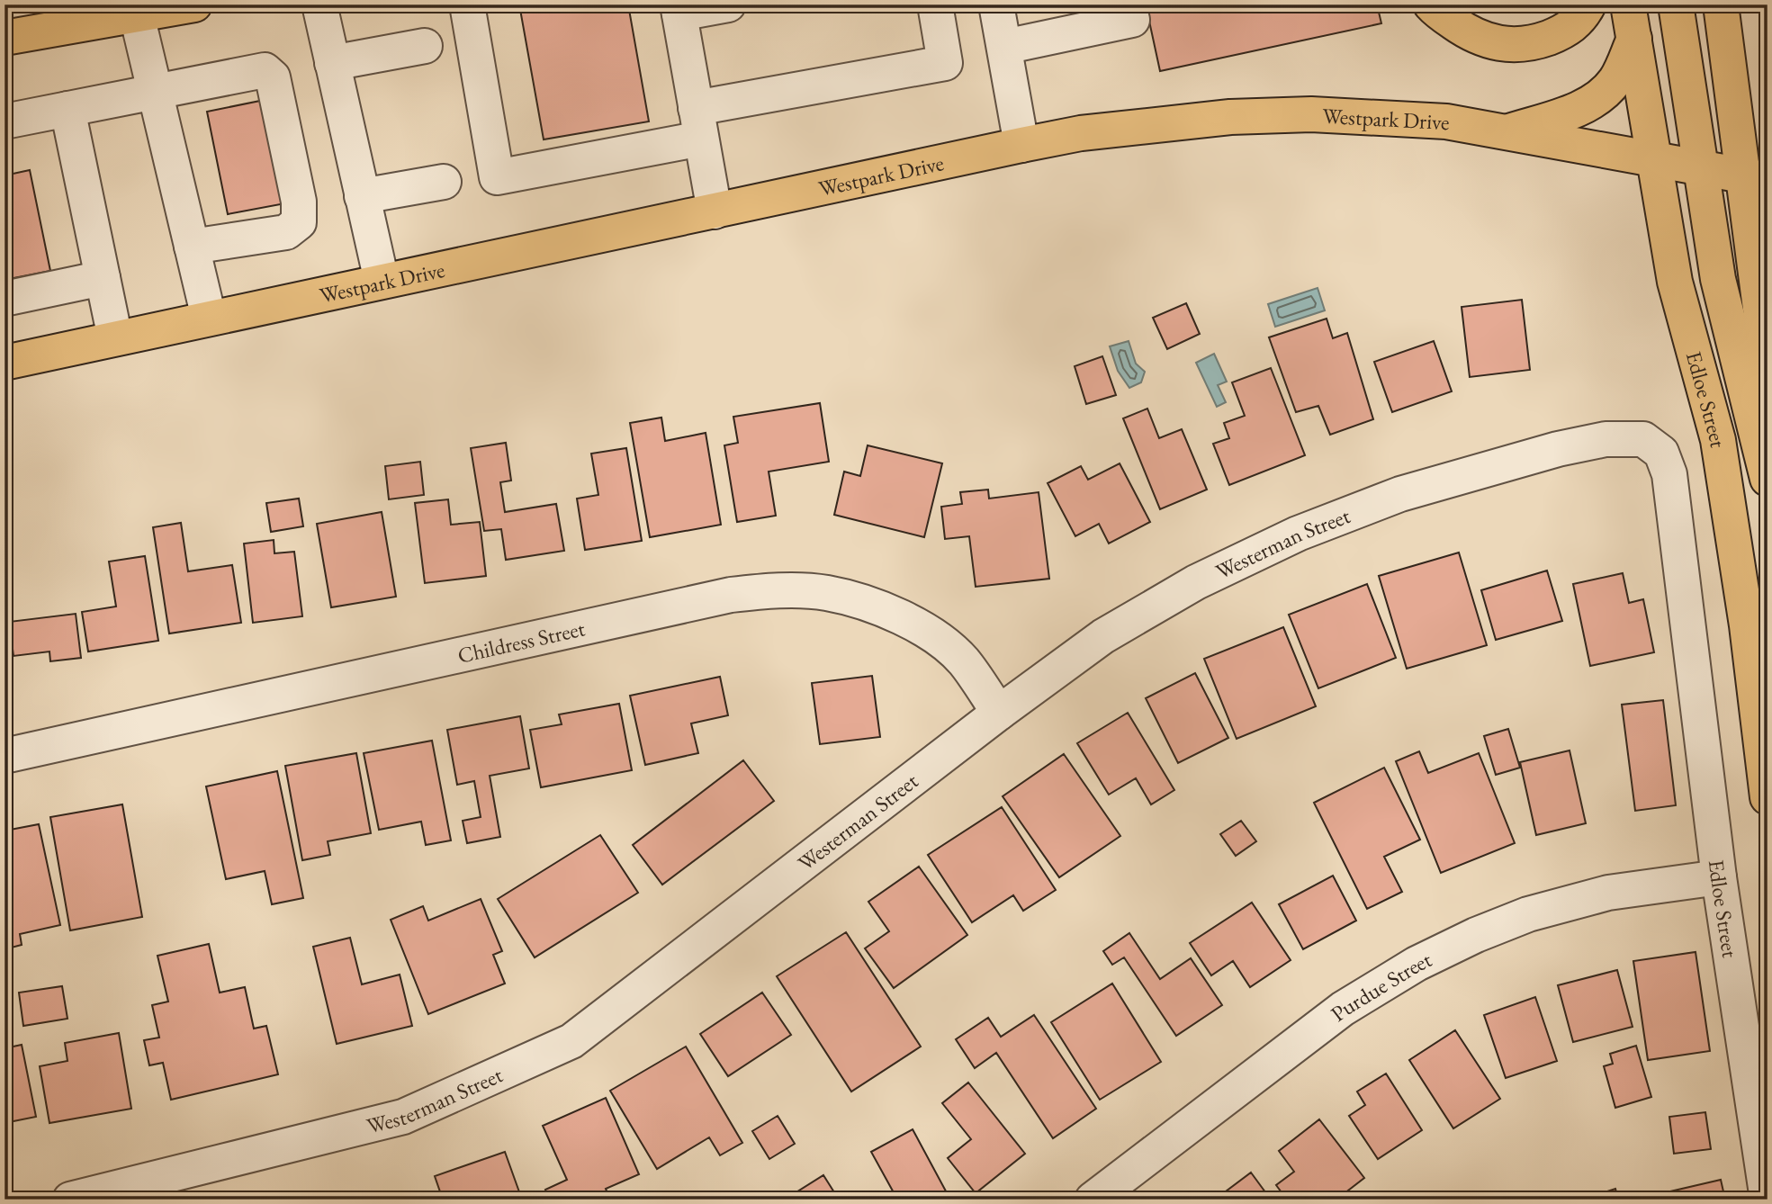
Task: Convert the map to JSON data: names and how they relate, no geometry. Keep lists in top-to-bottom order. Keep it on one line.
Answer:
{"streets":{"main road":["Westpark Drive","Edloe Street"],"street":["Westerman Street","Childress Street","Purdue Street"]},"crossings":[["Westpark Drive","Edloe Street"],["Edloe Street","Westerman Street"],["Edloe Street","Purdue Street"],["Westerman Street","Childress Street"]]}
